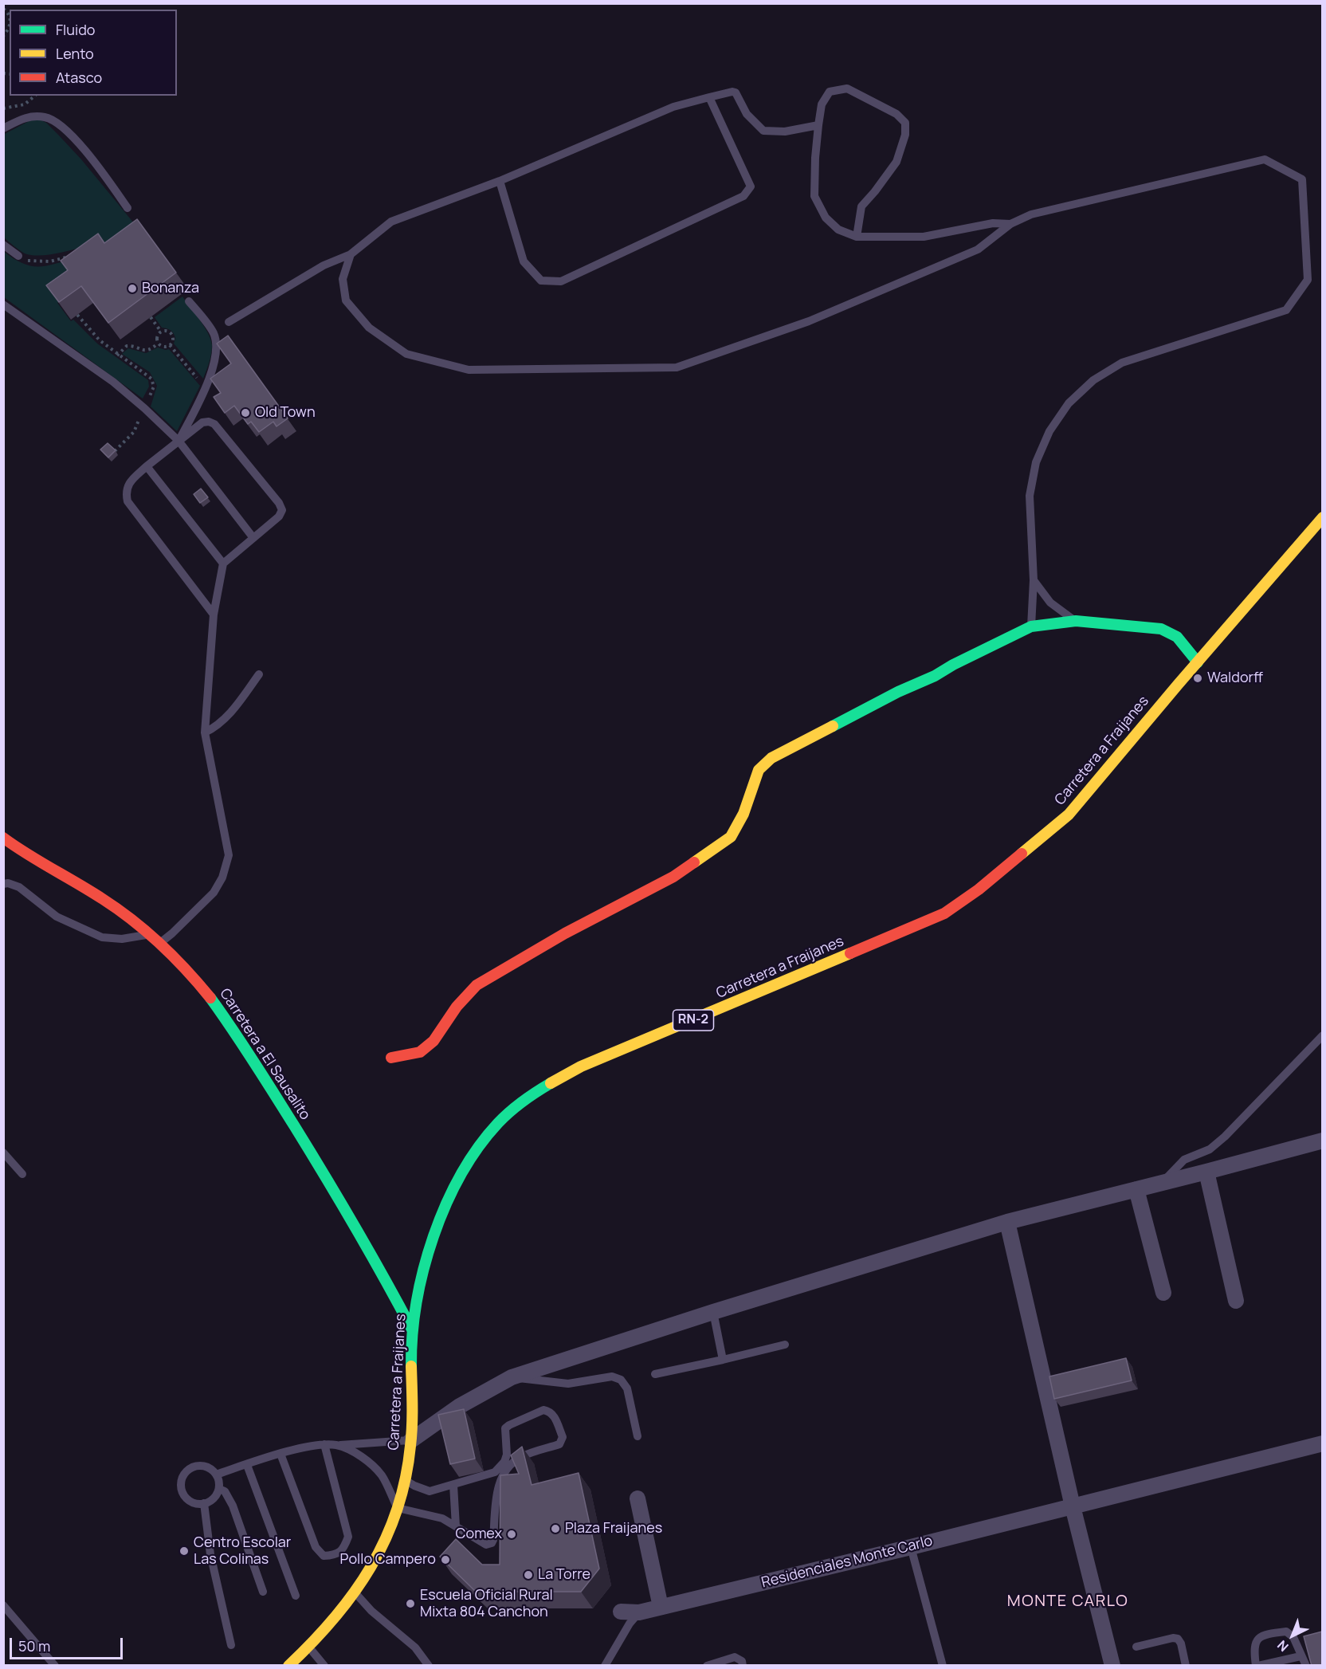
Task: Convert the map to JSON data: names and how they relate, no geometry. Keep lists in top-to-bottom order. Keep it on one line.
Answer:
{"streets":{"main road":["Carretera a Fraijanes","RN-2","Carretera a El Sausalito"],"street":["Residenciales Monte Carlo"]},"crossings":[["Carretera a Fraijanes","Carretera a El Sausalito"]],"districts":["MONTE CARLO"],"places":["Bonanza","Old Town","Waldorff","Plaza Fraijanes","Comex","Centro Escolar Las Colinas","Pollo Campero","La Torre","Escuela Oficial Rural Mixta 804 Canchon"],"legend":["Fluido","Lento","Atasco"],"scale_bar":"50 m","north":"bottom left"}
